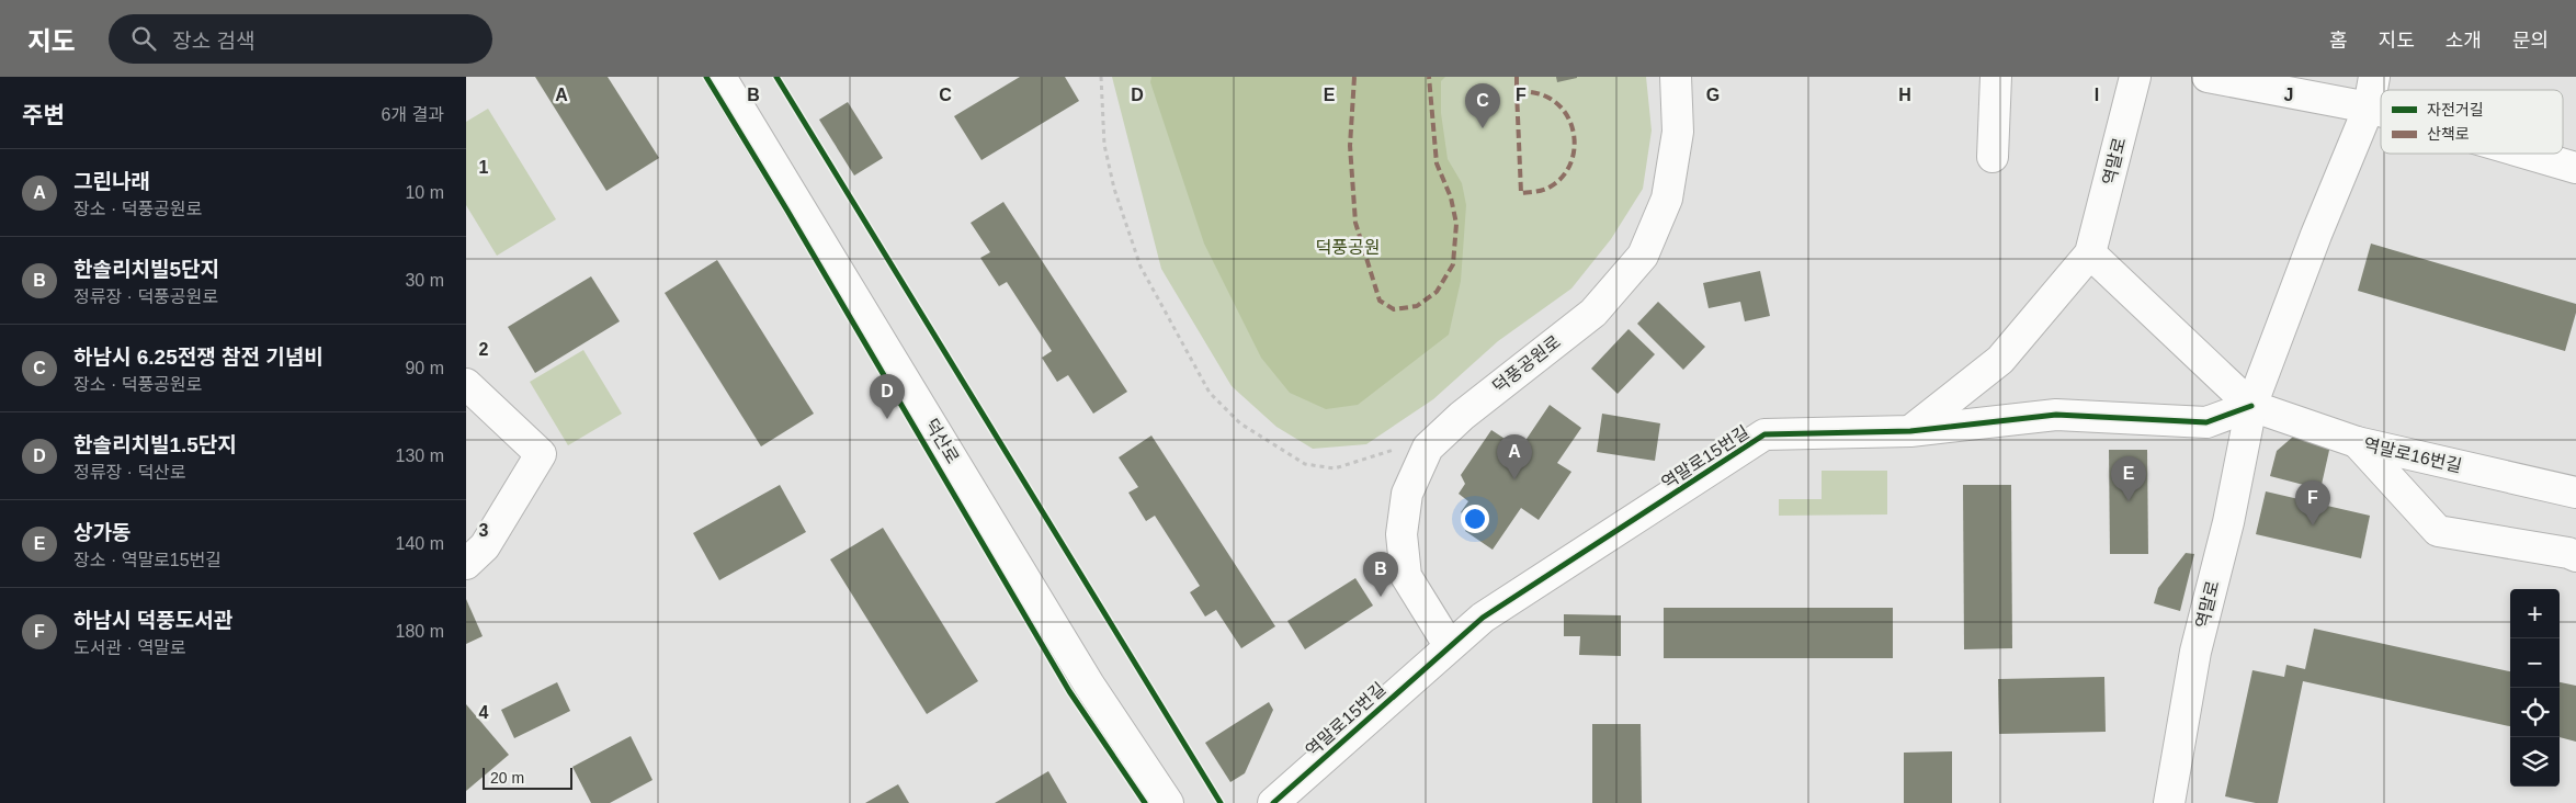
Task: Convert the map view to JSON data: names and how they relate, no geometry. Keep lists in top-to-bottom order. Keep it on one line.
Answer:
{"streets":{"street":["역말로","덕풍공원로","덕산로","역말로16번길","역말로15번길"]},"crossings":[["역말로","역말로16번길"],["역말로","역말로15번길"],["덕풍공원로","역말로15번길"],["역말로16번길","역말로15번길"]],"parks":["덕풍공원"],"legend":["자전거길","산책로"],"scale_bar":"20 m","page":{"header":"지도","search":"장소 검색","nav":["홈","지도","소개","문의"],"heading":["주변","6개 결과"],"pins":["C","D","A","E","F","B"],"list":[{"mark":"A","name":"그린나래","note":"장소 · 덕풍공원로","value":"10 m"},{"mark":"B","name":"한솔리치빌5단지","note":"정류장 · 덕풍공원로","value":"30 m"},{"mark":"C","name":"하남시 6.25전쟁 참전 기념비","note":"장소 · 덕풍공원로","value":"90 m"},{"mark":"D","name":"한솔리치빌1.5단지","note":"정류장 · 덕산로","value":"130 m"},{"mark":"E","name":"상가동","note":"장소 · 역말로15번길","value":"140 m"},{"mark":"F","name":"하남시 덕풍도서관","note":"도서관 · 역말로","value":"180 m"}],"map_buttons":["+","−"],"scale":"20 m"},"grid":{"columns":["A","B","C","D","E","F","G","H","I","J"],"rows":["1","2","3","4"]}}
